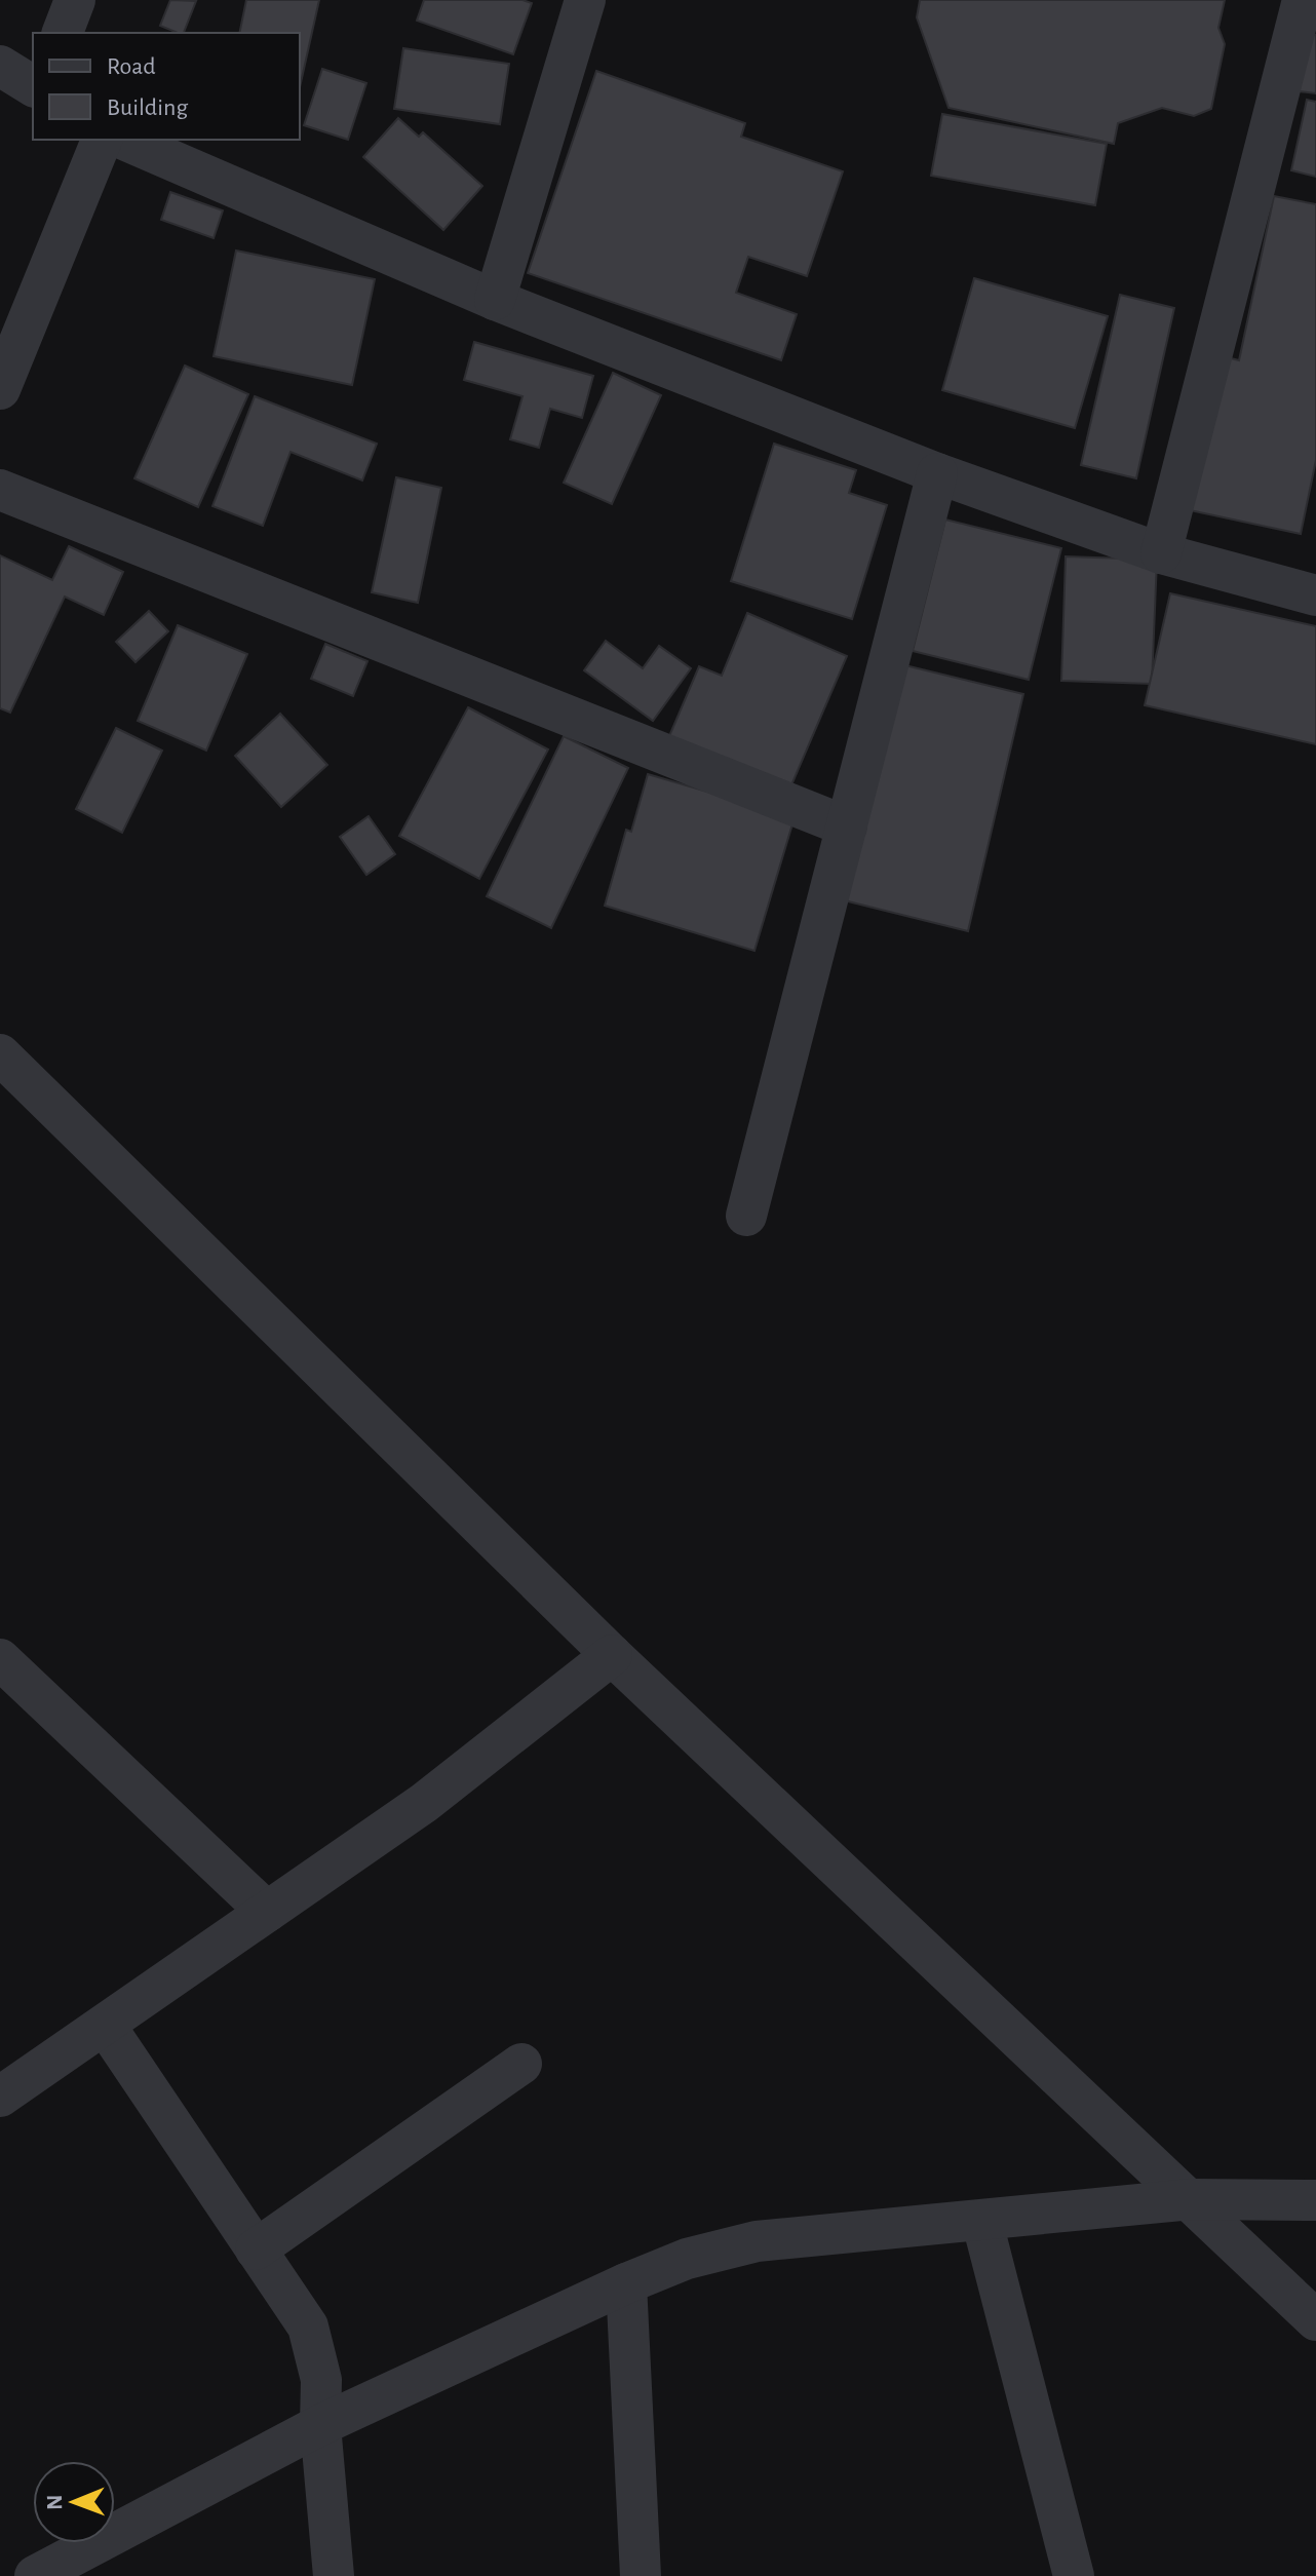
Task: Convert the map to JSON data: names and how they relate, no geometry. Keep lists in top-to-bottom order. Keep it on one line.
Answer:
{"legend":["Road","Building"],"north":"left"}
